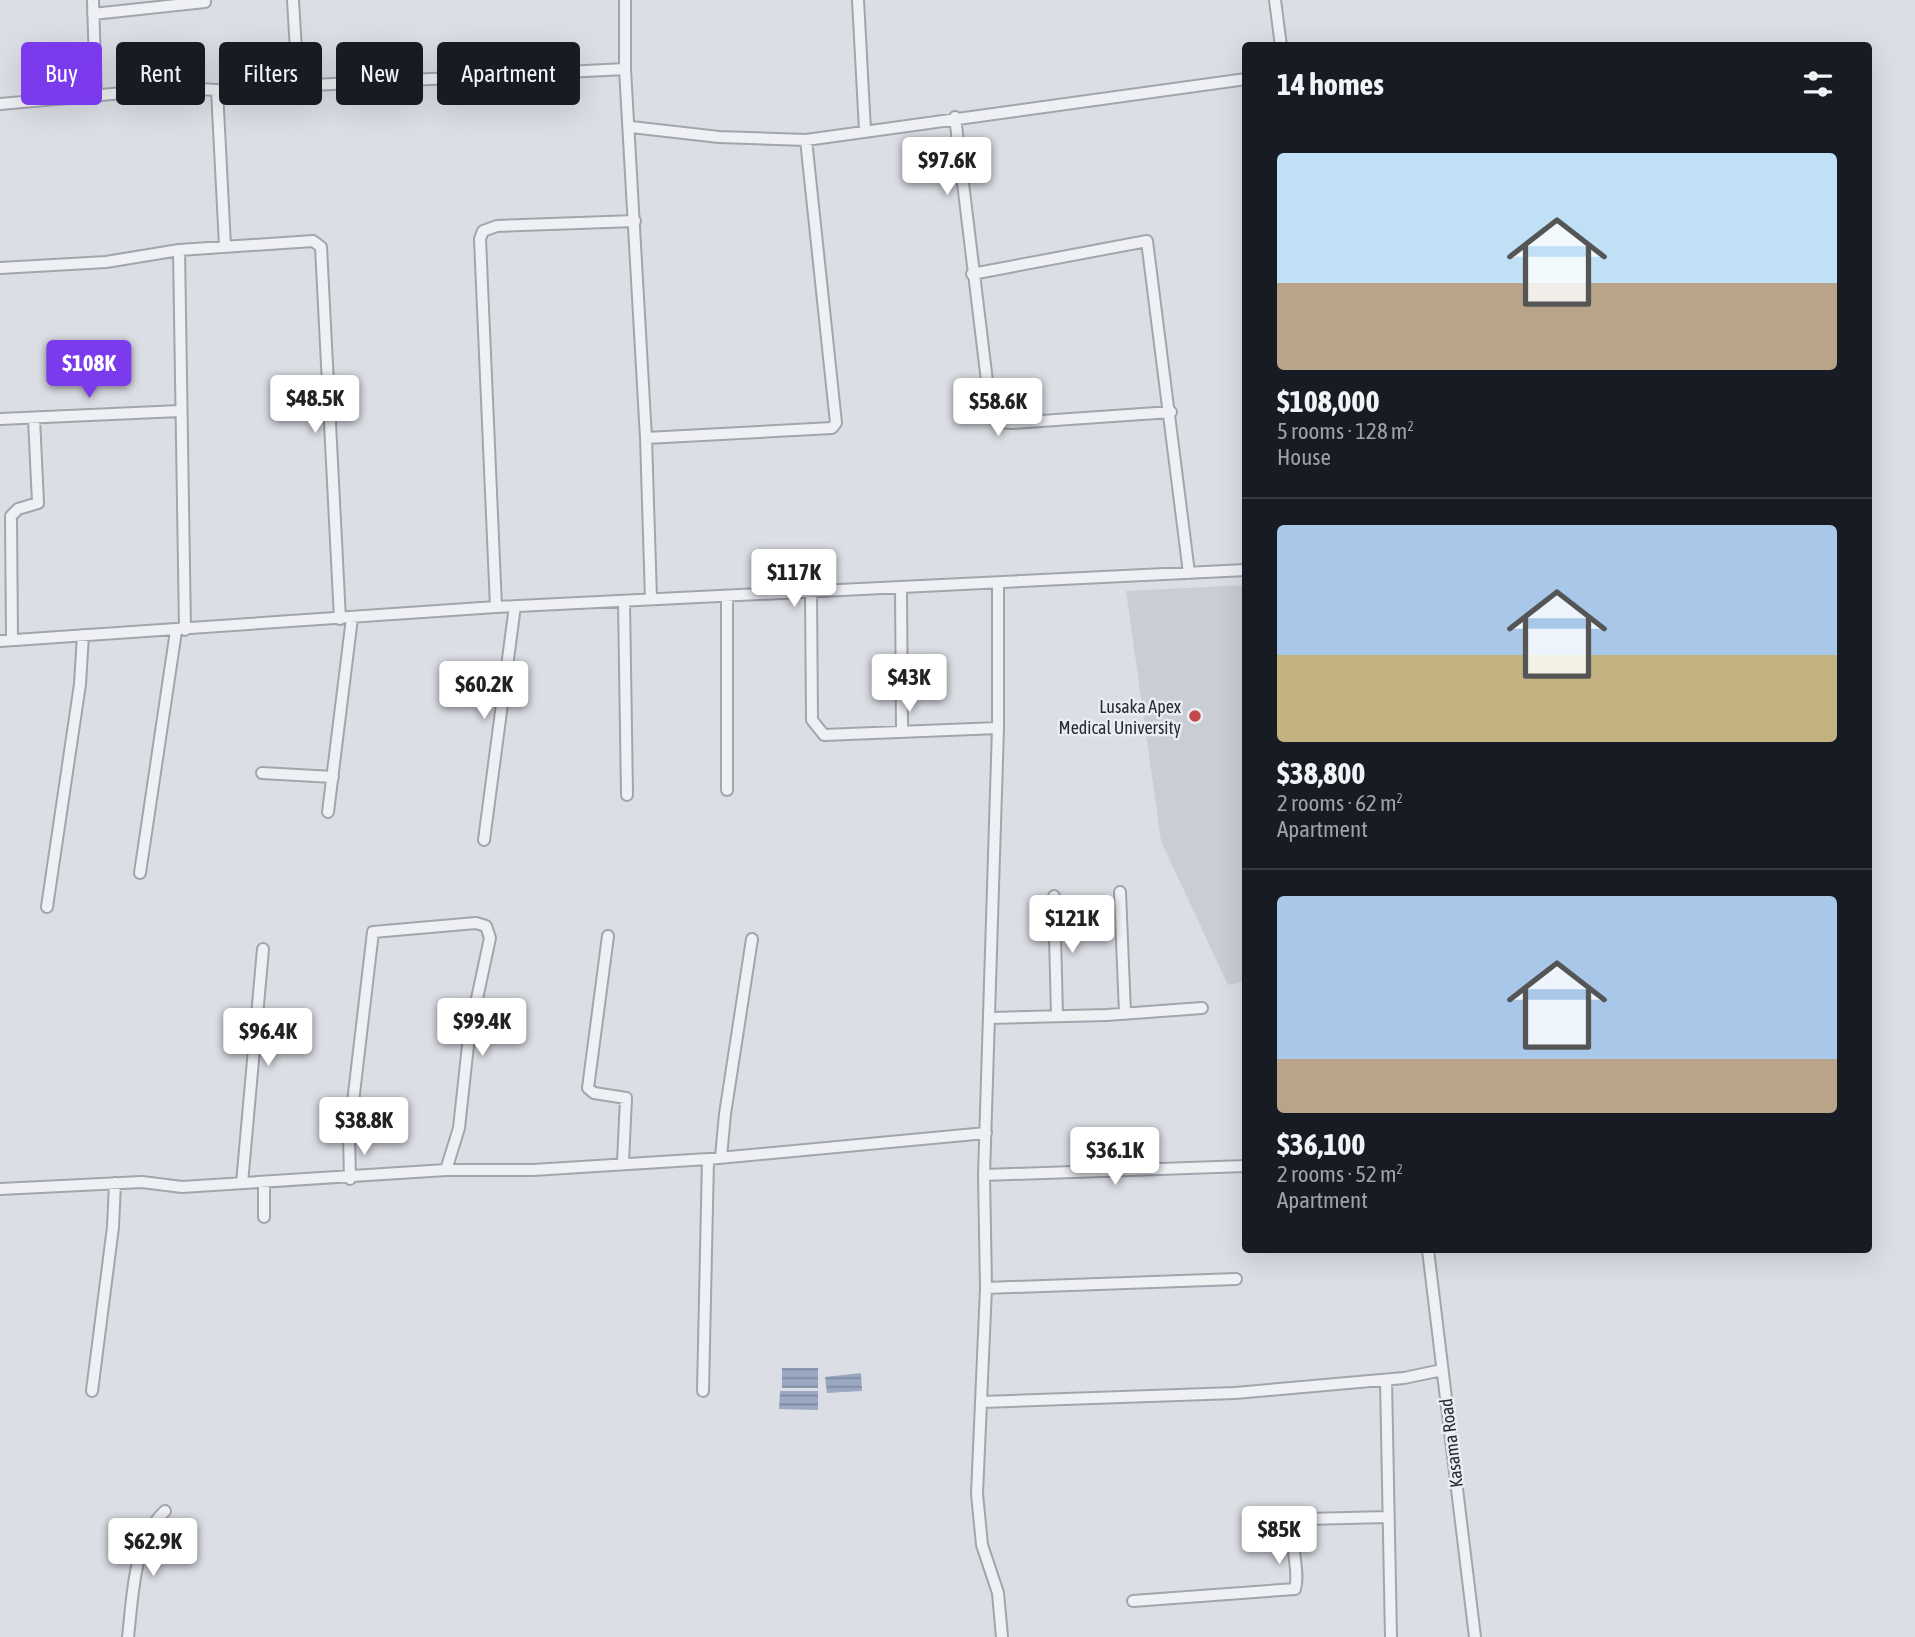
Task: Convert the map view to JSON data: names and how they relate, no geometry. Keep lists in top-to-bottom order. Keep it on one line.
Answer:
{"streets":{"street":["Kasama Road"]},"places":["Lusaka Apex Medical University"],"page":{"chip":["Buy","Rent","Filters","New","Apartment"],"heading":"14 homes","list":[{"name":"$108,000","note":"5 rooms · 128 m² · House"},{"name":"$38,800","note":"2 rooms · 62 m² · Apartment"},{"name":"$36,100","note":"2 rooms · 52 m² · Apartment"}],"price":["$97.6K","$108K","$48.5K","$58.6K","$117K","$43K","$60.2K","$121K","$99.4K","$96.4K","$38.8K","$36.1K","$85K","$62.9K"]}}
